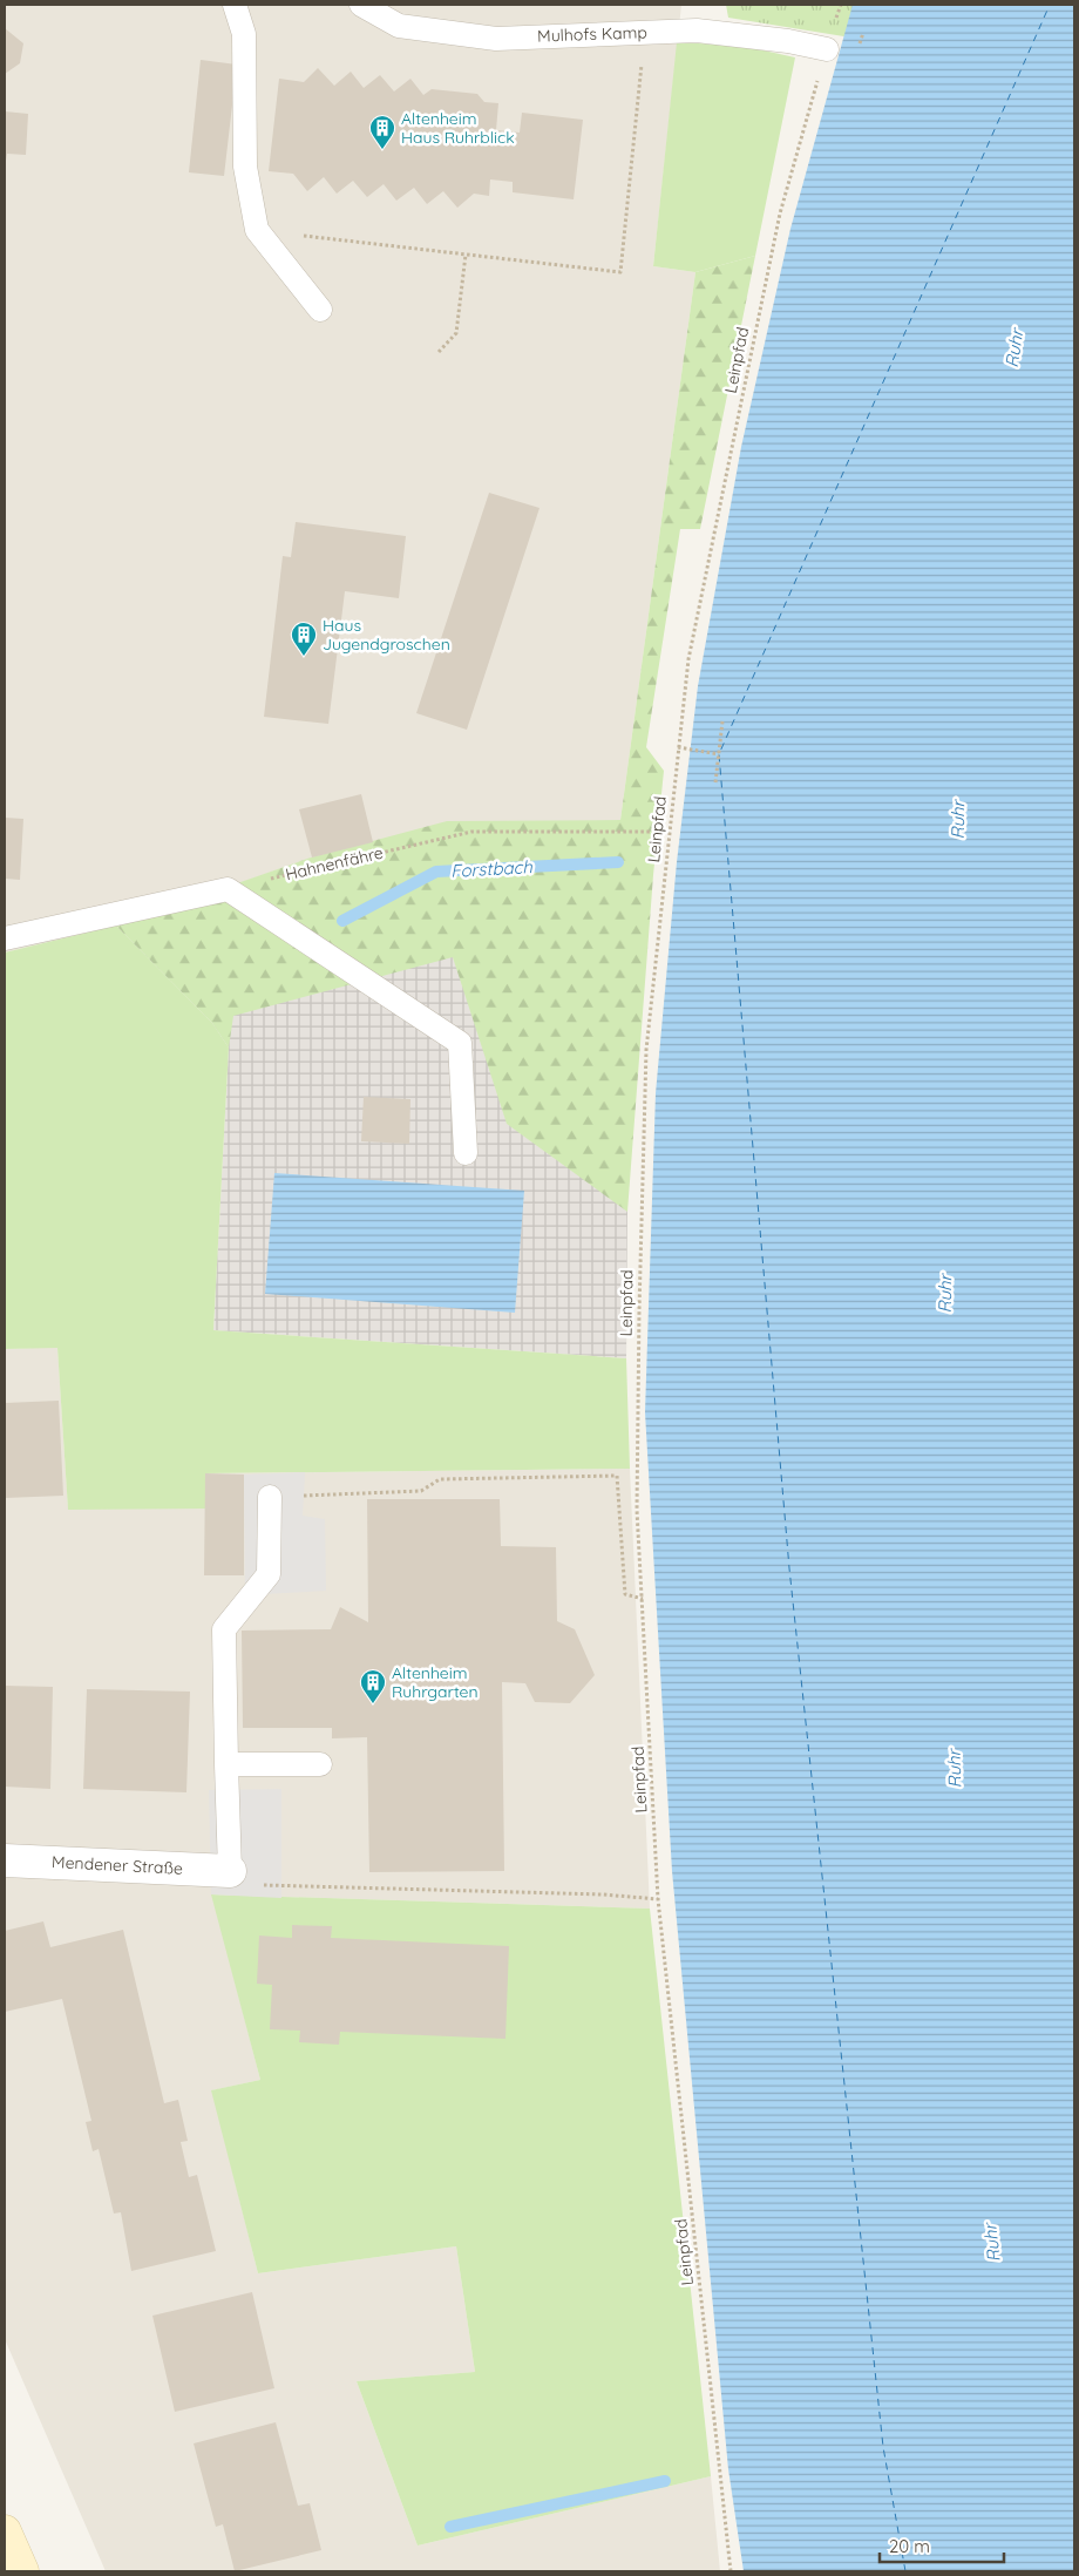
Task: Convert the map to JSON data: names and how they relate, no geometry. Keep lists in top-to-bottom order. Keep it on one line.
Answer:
{"streets":{"street":["Mendener Straße"],"lane":["Mulhofs Kamp"],"path":["Leinpfad","Hahnenfähre"]},"crossings":[["Mulhofs Kamp","Leinpfad"],["Leinpfad","Hahnenfähre"]],"water":["Ruhr","Forstbach"],"places":{"building":["Altenheim Haus Ruhrblick","Haus Jugendgroschen","Altenheim Ruhrgarten"]},"scale_bar":"20 m"}
